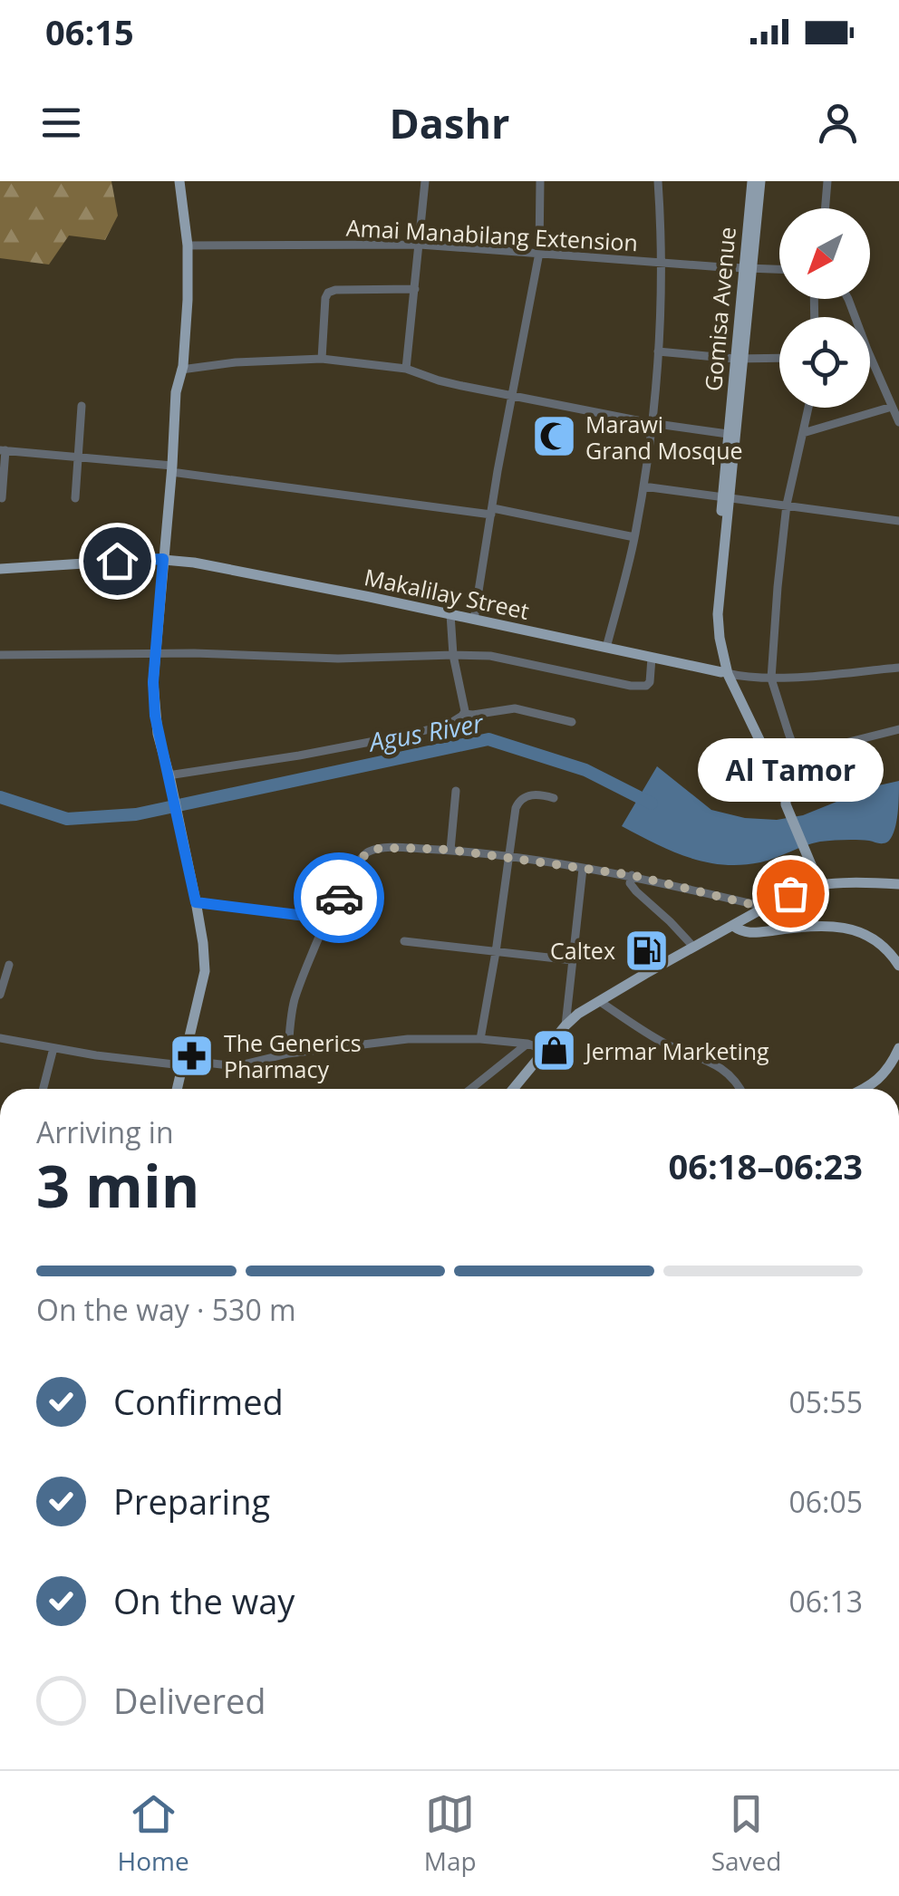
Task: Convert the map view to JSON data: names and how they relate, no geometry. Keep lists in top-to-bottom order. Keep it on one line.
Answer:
{"streets":{"main road":["Gomisa Avenue","Makalilay Street"],"street":["Amai Manabilang Extension"]},"crossings":[["Amai Manabilang Extension","Gomisa Avenue"],["Gomisa Avenue","Makalilay Street"]],"water":["Agus River"],"places":{"mosque":["Marawi Grand Mosque"],"other":["Al Tamor"],"fuel station":["Caltex"],"shop":["Jermar Marketing"],"pharmacy":["The Generics Pharmacy"]},"north":"bottom left","page":{"status":"06:15","header":"Dashr","bubble":"Al Tamor","heading":["3 min","Arriving in","06:18–06:23"],"bar":"On the way · 530 m","list":[["Confirmed","05:55"],["Preparing","06:05"],["On the way","06:13"],"Delivered"],"tabs":["Home","Map","Saved"]}}
